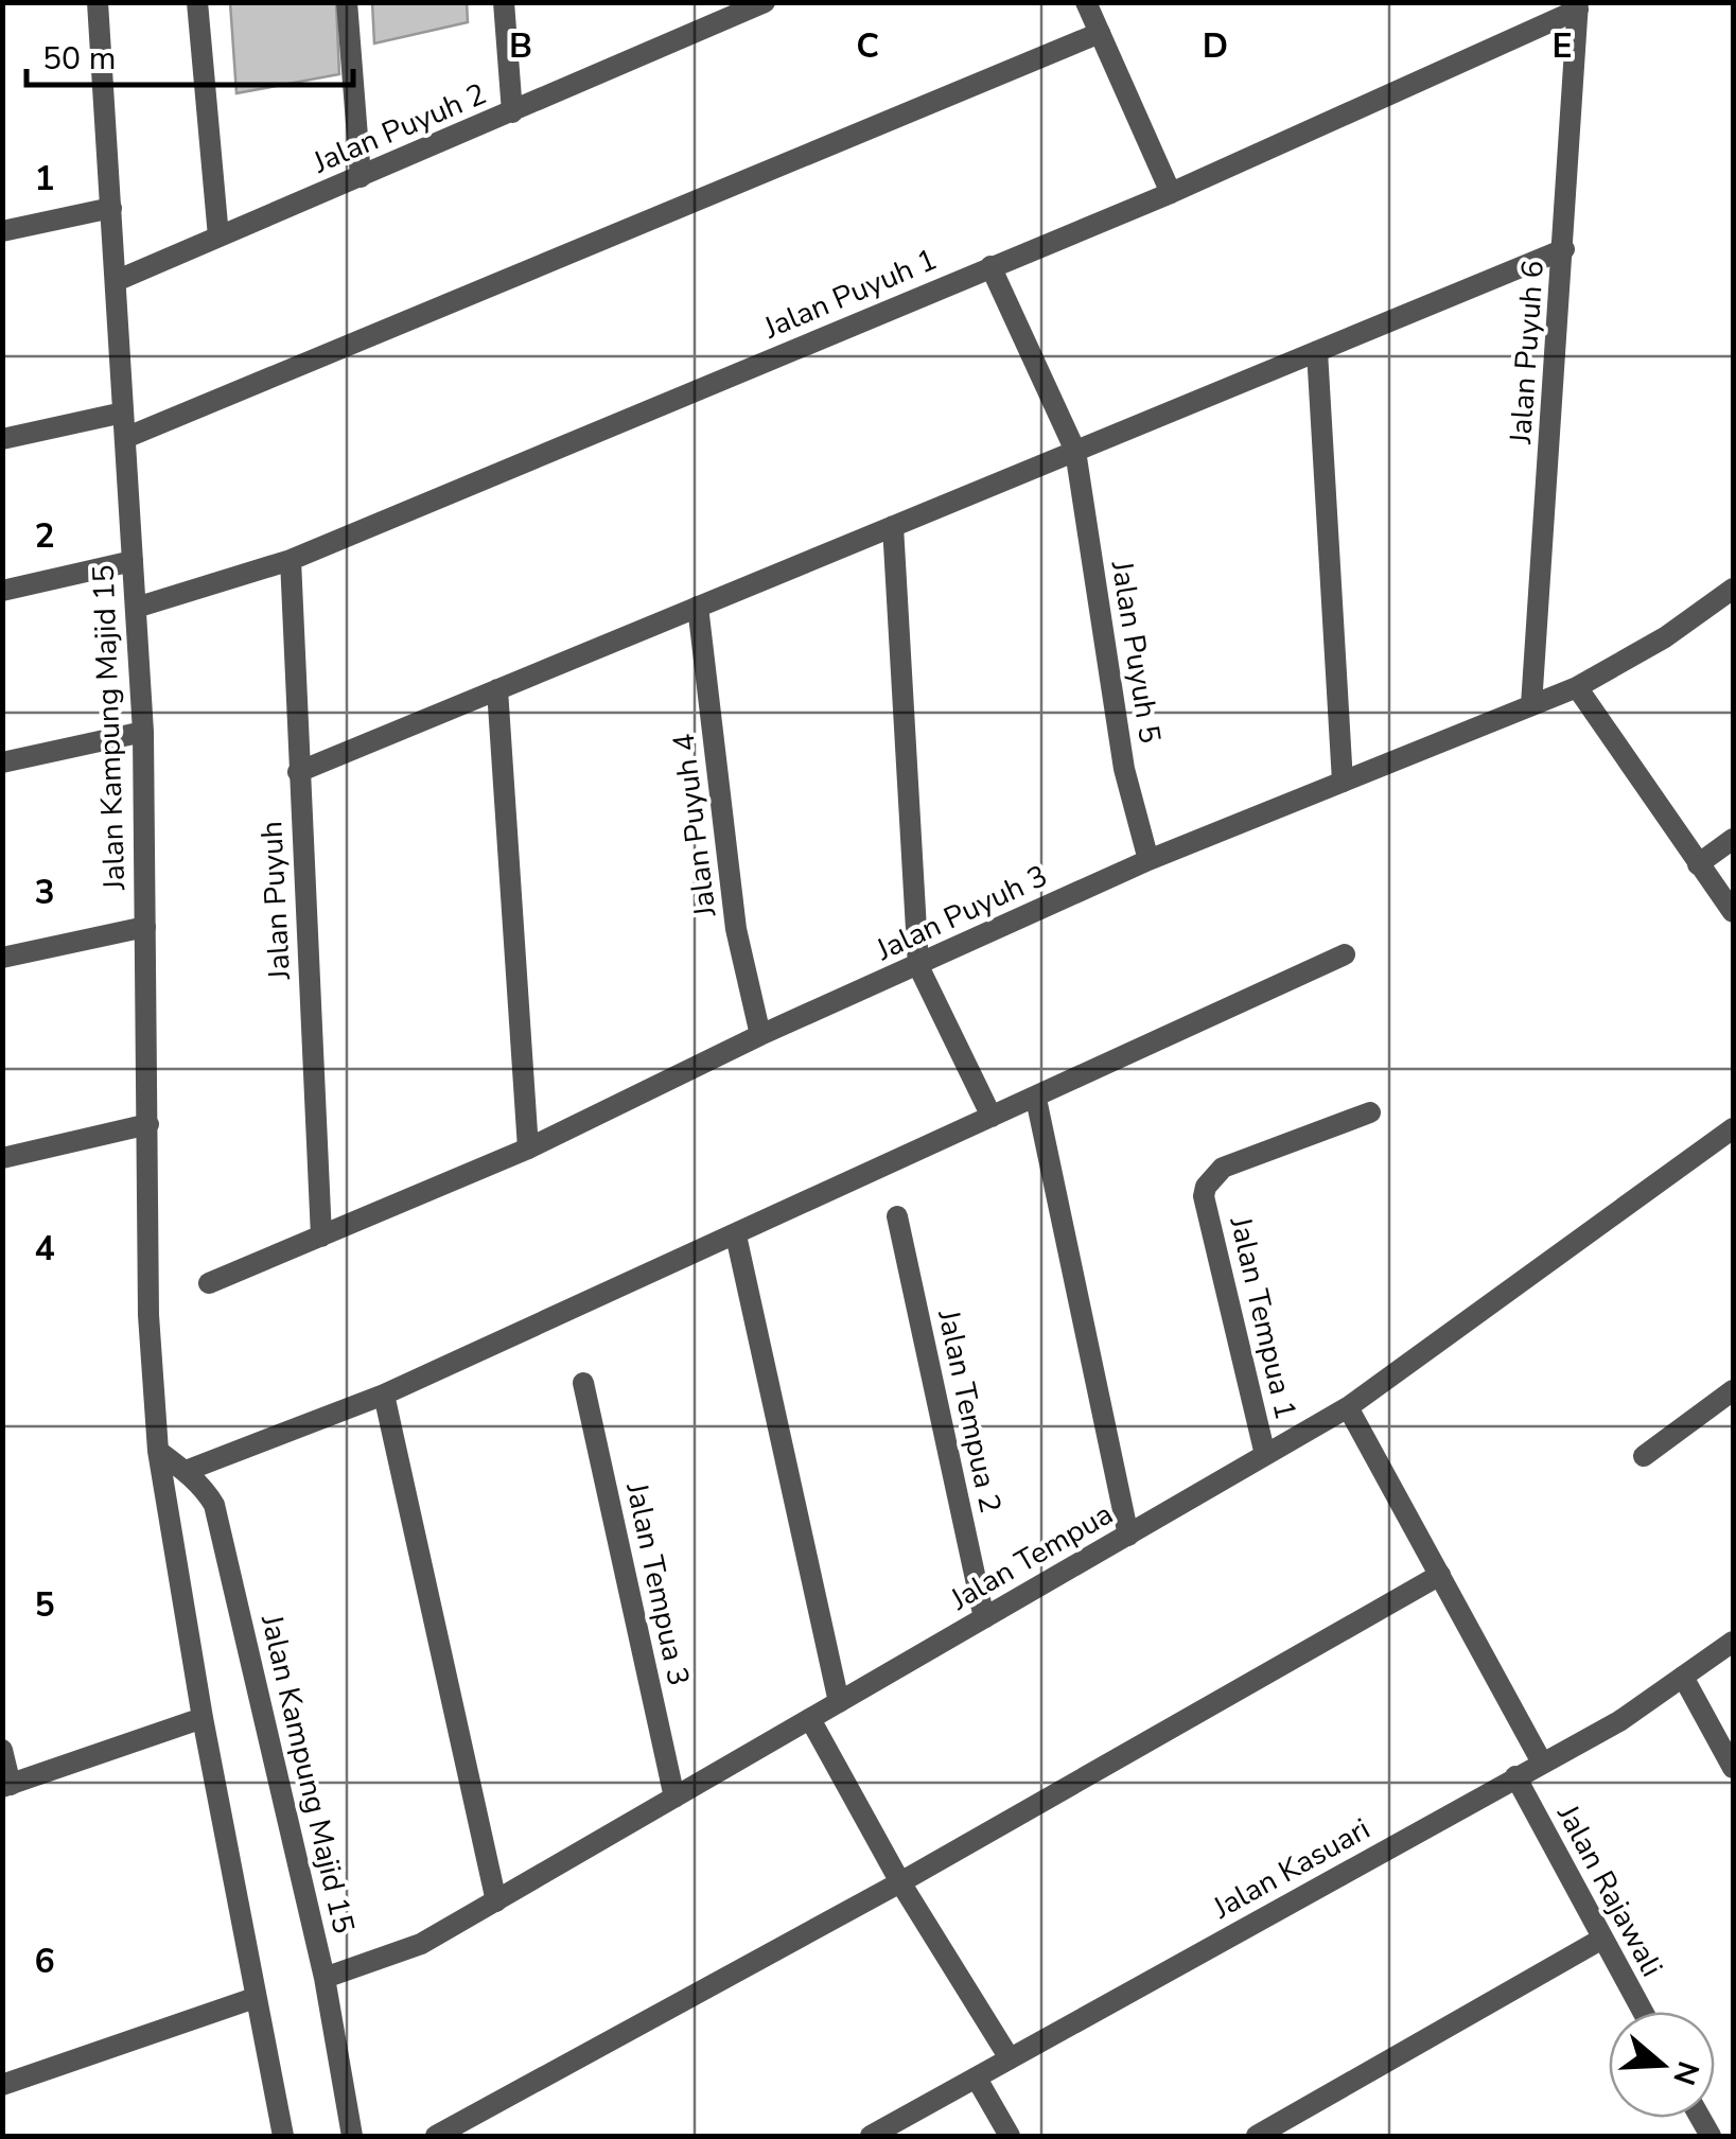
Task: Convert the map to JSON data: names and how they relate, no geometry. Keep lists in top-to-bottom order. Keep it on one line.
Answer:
{"streets":{"street":["Jalan Puyuh 2","Jalan Puyuh 1","Jalan Puyuh 6","Jalan Puyuh 5","Jalan Kampung Majid 15","Jalan Puyuh 4","Jalan Puyuh","Jalan Puyuh 3","Jalan Tempua 1","Jalan Tempua 2","Jalan Tempua","Jalan Tempua 3","Jalan Kasuari","Jalan Rajawali"]},"crossings":[["Jalan Puyuh 2","Jalan Kampung Majid 15"],["Jalan Puyuh 1","Jalan Puyuh 6"],["Jalan Puyuh 1","Jalan Puyuh 5"],["Jalan Puyuh 1","Jalan Kampung Majid 15"],["Jalan Puyuh 1","Jalan Puyuh"],["Jalan Puyuh 6","Jalan Puyuh 3"],["Jalan Puyuh 5","Jalan Puyuh 3"],["Jalan Kampung Majid 15","Jalan Tempua"],["Jalan Puyuh 4","Jalan Puyuh 3"],["Jalan Puyuh","Jalan Puyuh 3"],["Jalan Tempua 1","Jalan Tempua"],["Jalan Tempua 2","Jalan Tempua"],["Jalan Tempua","Jalan Tempua 3"],["Jalan Kasuari","Jalan Rajawali"]],"scale_bar":"50 m","north":"right","grid":{"columns":["B","C","D","E"],"rows":["1","2","3","4","5","6"]}}
